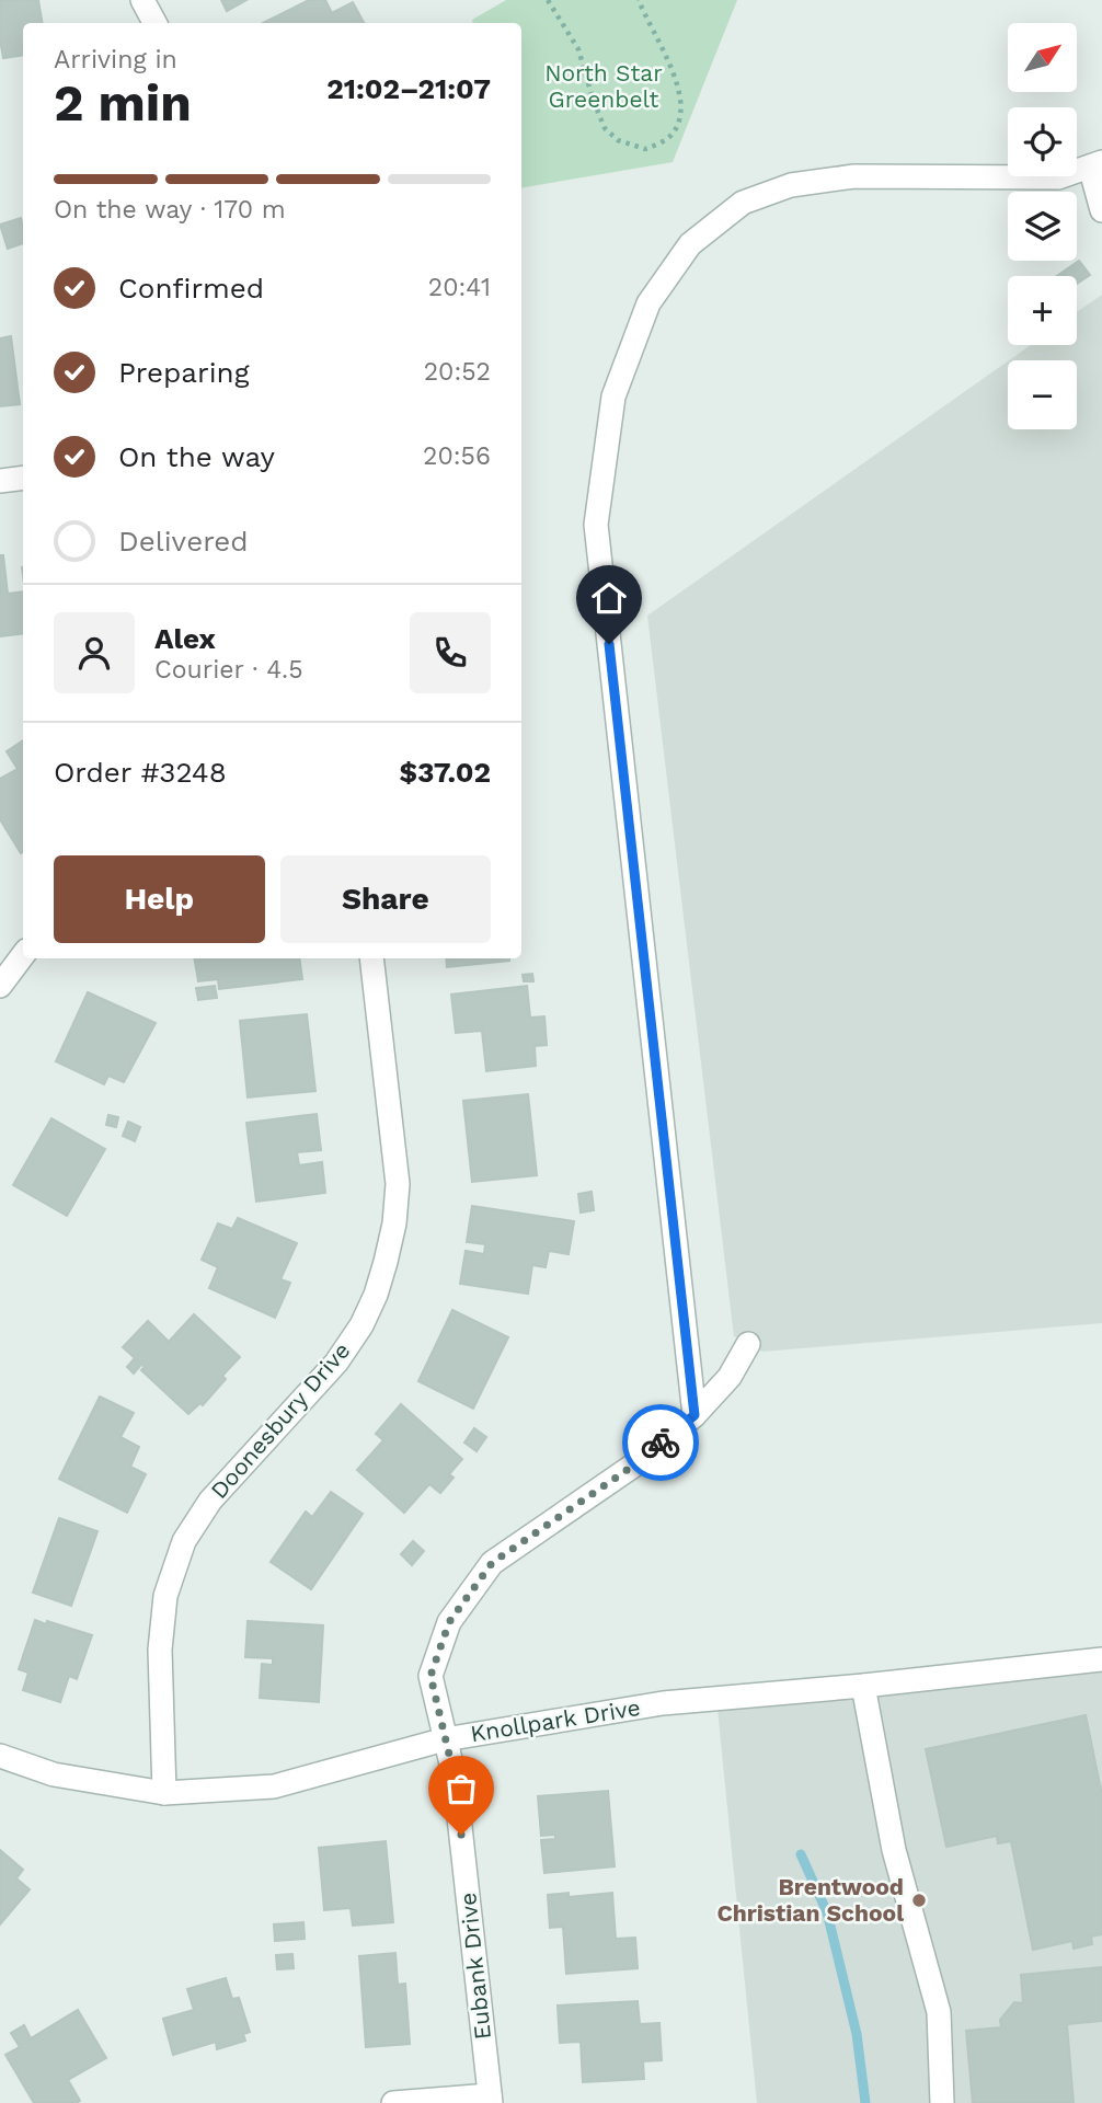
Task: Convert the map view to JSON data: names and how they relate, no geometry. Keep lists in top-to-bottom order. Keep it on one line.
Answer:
{"streets":{"street":["Doonesbury Drive","Knollpark Drive","Eubank Drive"]},"crossings":[["Doonesbury Drive","Knollpark Drive"],["Knollpark Drive","Eubank Drive"]],"parks":["North Star Greenbelt"],"places":["Brentwood Christian School"],"north":"top right","page":{"map_buttons":["+","−"],"heading":["2 min","Arriving in","21:02–21:07"],"panel":["Alex","Courier · 4.5","Order #3248","$37.02"],"bar":"On the way · 170 m","list":[["Confirmed","20:41"],["Preparing","20:52"],["On the way","20:56"],"Delivered"],"buttons":["Help","Share"]}}
